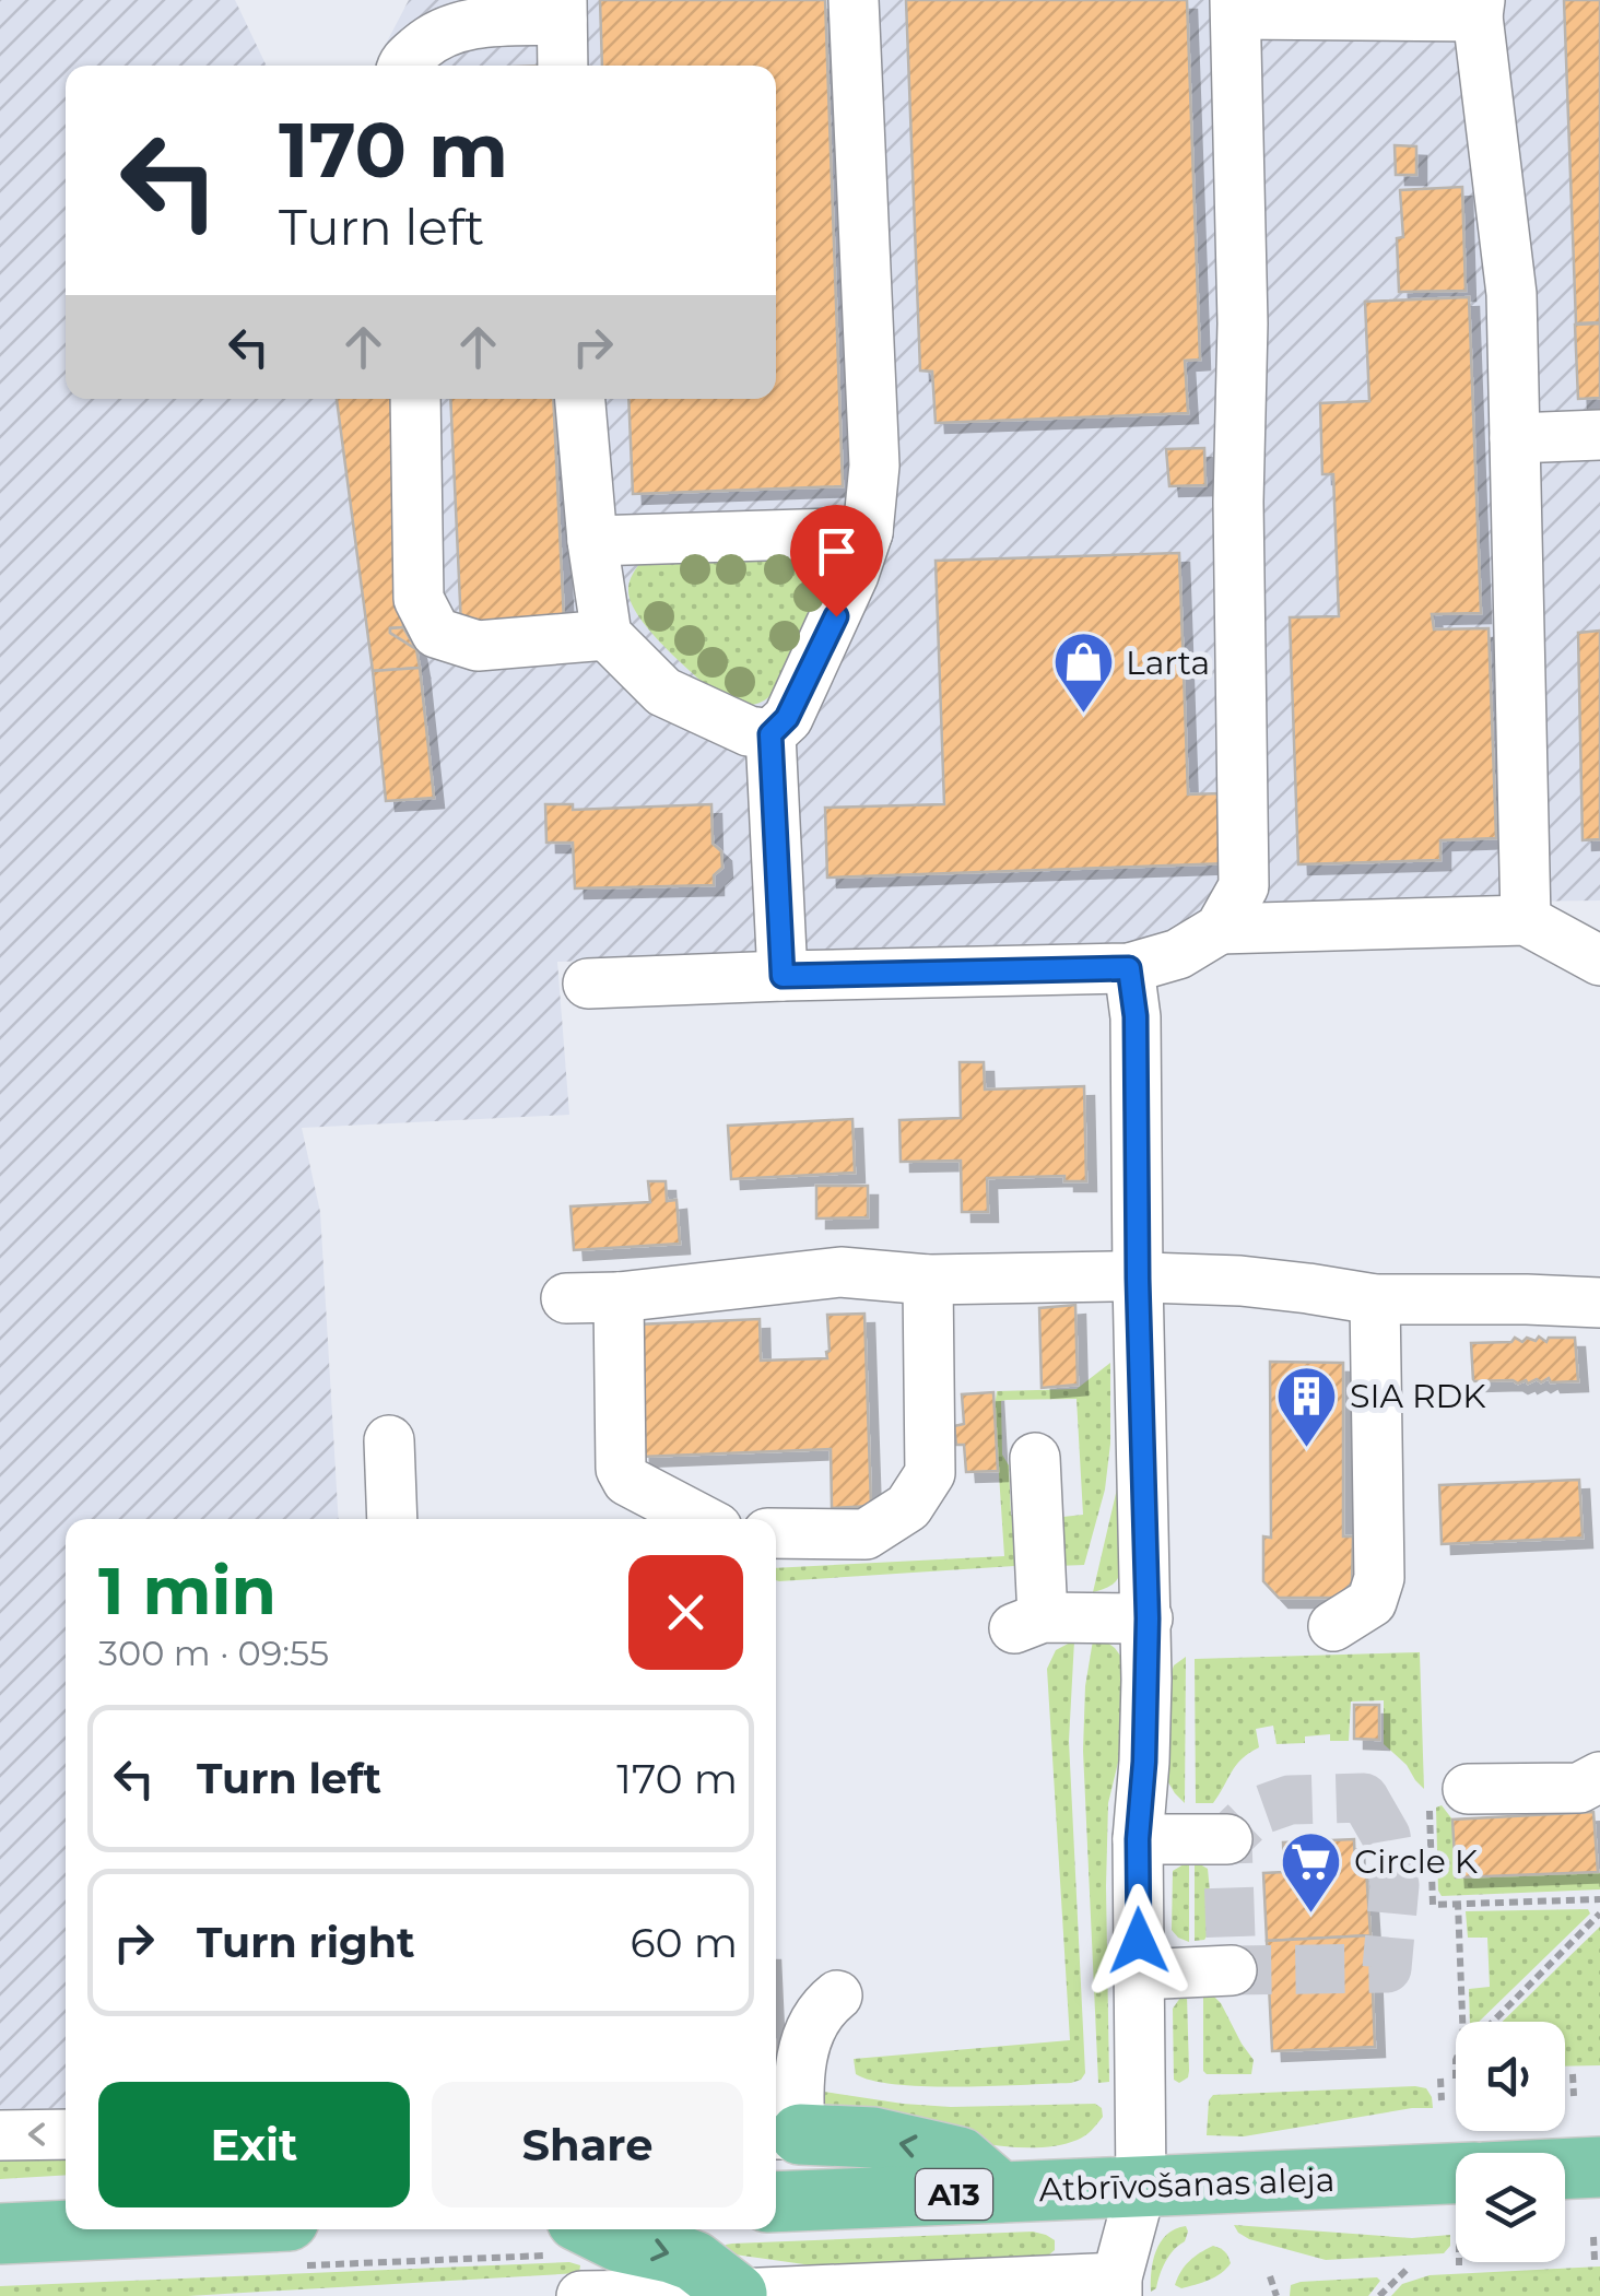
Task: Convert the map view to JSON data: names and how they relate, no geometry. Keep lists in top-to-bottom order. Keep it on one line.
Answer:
{"streets":{"main road":["Atbrīvošanas aleja","A13"]},"places":{"shop":["Larta"],"building":["SIA RDK"],"supermarket":["Circle K"]},"page":{"turn":["170 m","Turn left"],"heading":["1 min","300 m · 09:55"],"list":[{"name":"Turn left","value":"170 m"},{"name":"Turn right","value":"60 m"}],"buttons":["Exit","Share"]}}
